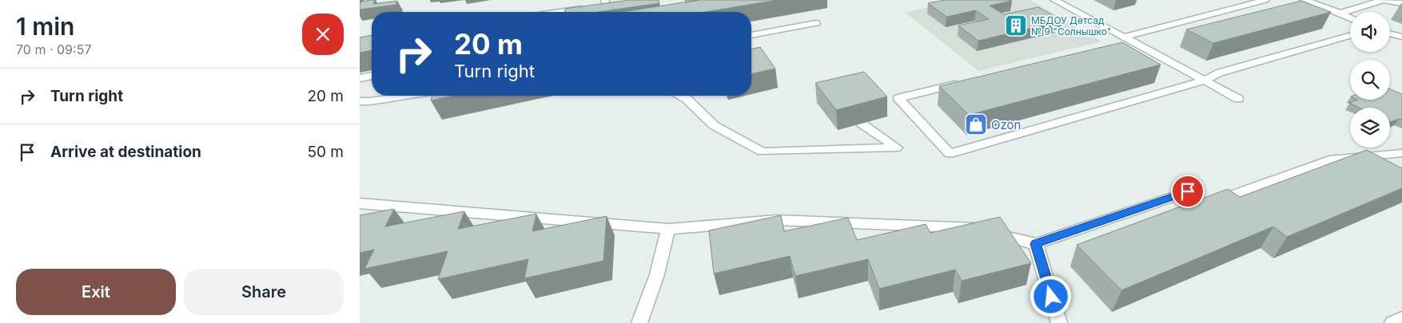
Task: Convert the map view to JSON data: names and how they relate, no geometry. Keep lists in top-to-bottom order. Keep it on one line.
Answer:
{"places":{"building":["МБДОУ Детсад № 9 \"Солнышко\""],"shop":["Ozon"]},"page":{"heading":["1 min","70 m · 09:57"],"turn":["20 m","Turn right"],"list":[{"name":"Turn right","value":"20 m"},{"name":"Arrive at destination","value":"50 m"}],"buttons":["Exit","Share"]}}
